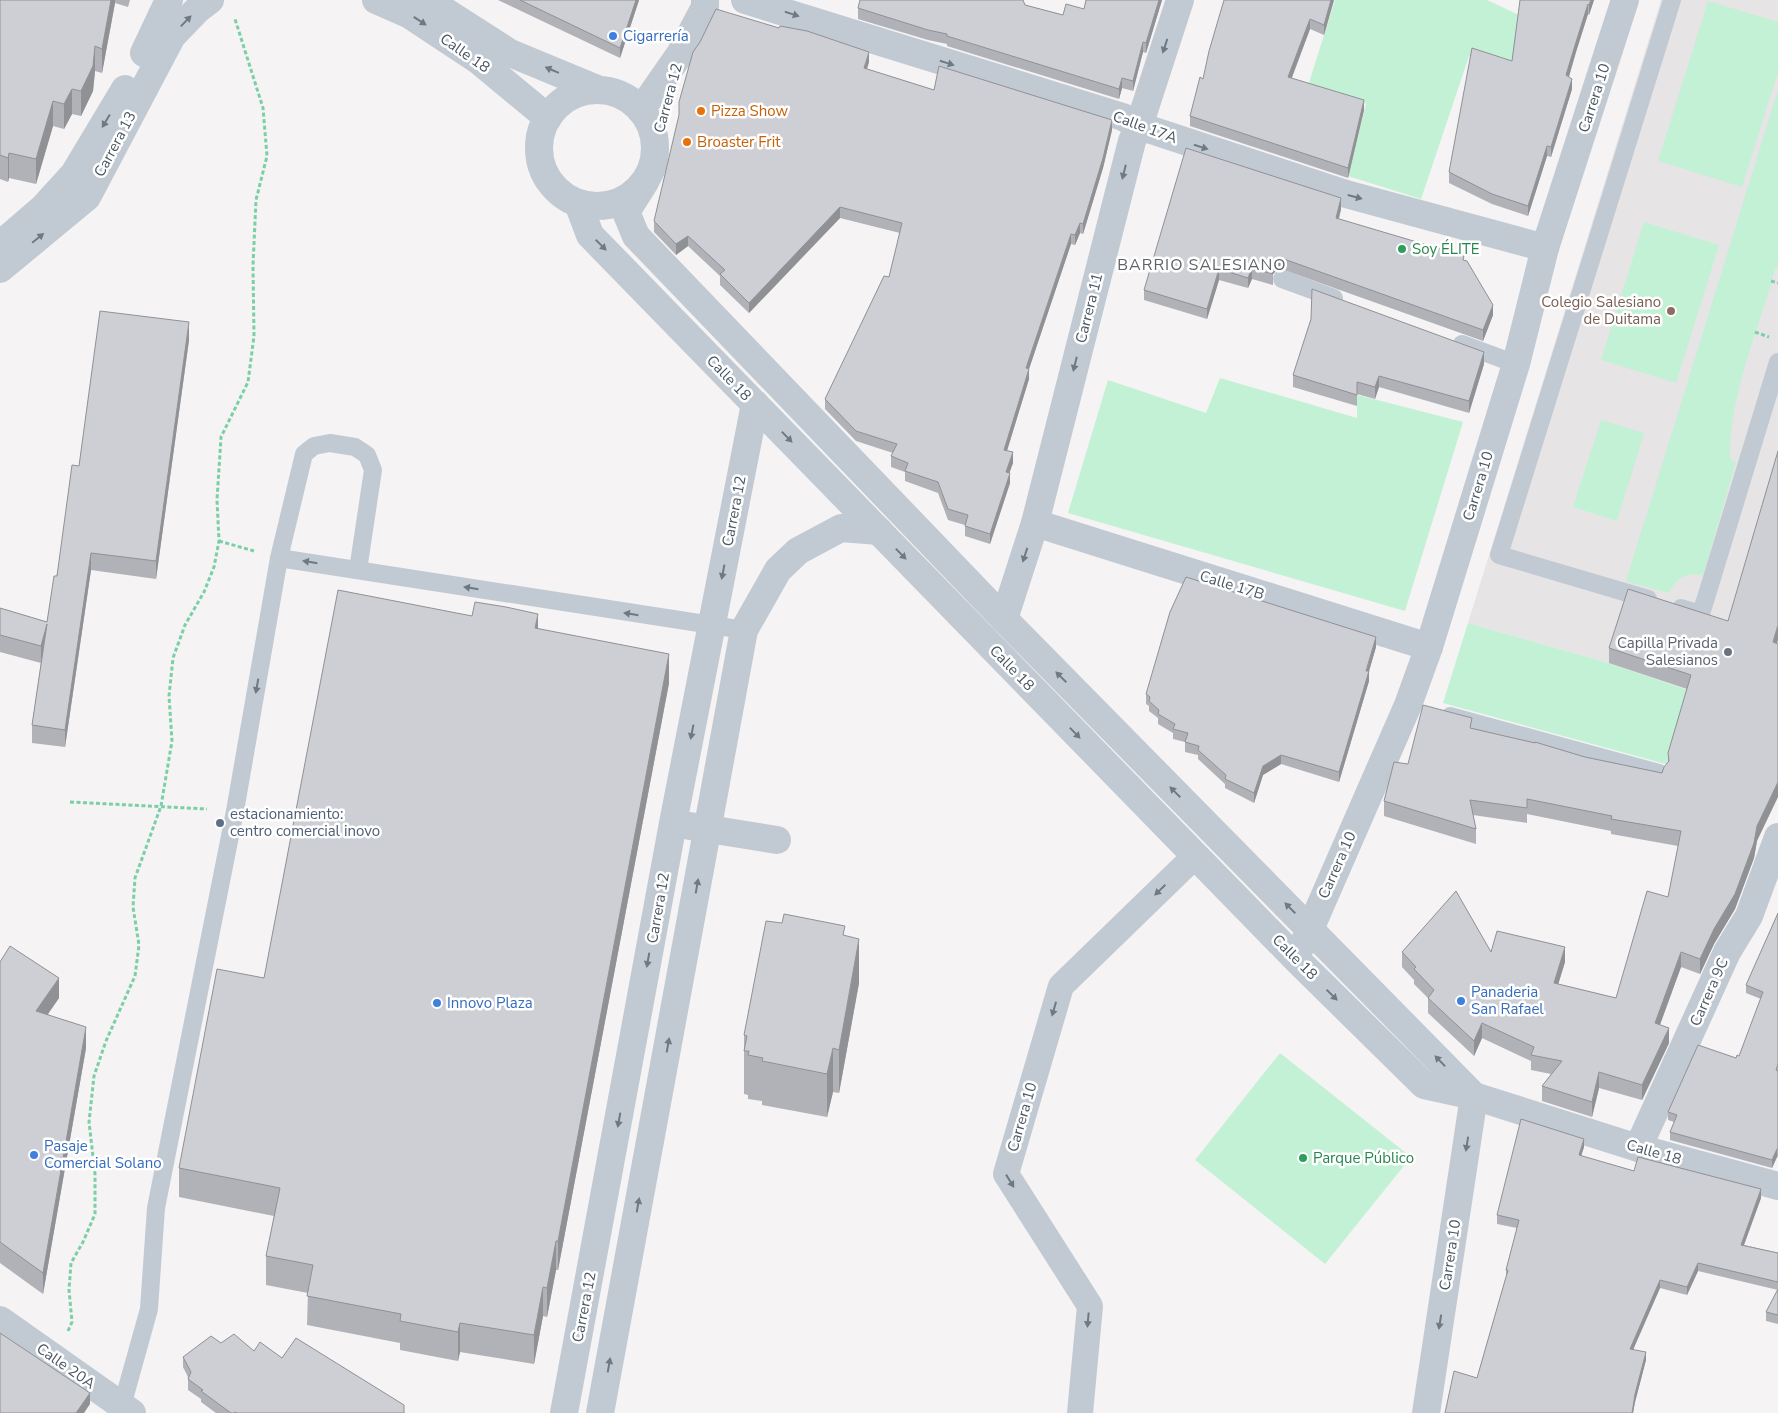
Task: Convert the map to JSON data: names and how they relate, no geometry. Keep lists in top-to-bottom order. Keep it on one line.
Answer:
{"streets":{"street":["Calle 18","Carrera 12","Carrera 10","Calle 17A","Carrera 13","Carrera 11","Calle 17B","Carrera 9C","Calle 20A"]},"crossings":[["Calle 18","Carrera 12"],["Calle 18","Carrera 10"],["Calle 18","Carrera 11"],["Calle 18","Carrera 9C"],["Carrera 10","Calle 17A"],["Carrera 10","Calle 17B"],["Calle 17A","Carrera 11"],["Carrera 11","Calle 17B"]],"one_way":["Carrera 10","Calle 17A","Carrera 11"],"districts":["BARRIO SALESIANO"],"places":["Cigarrería","Pizza Show","Broaster Frit","Soy ÉLITE","Colegio Salesiano de Duitama","Capilla Privada Salesianos","estacionamiento: centro comercial inovo","Panaderia San Rafael","Innovo Plaza","Pasaje Comercial Solano","Parque Público"]}
